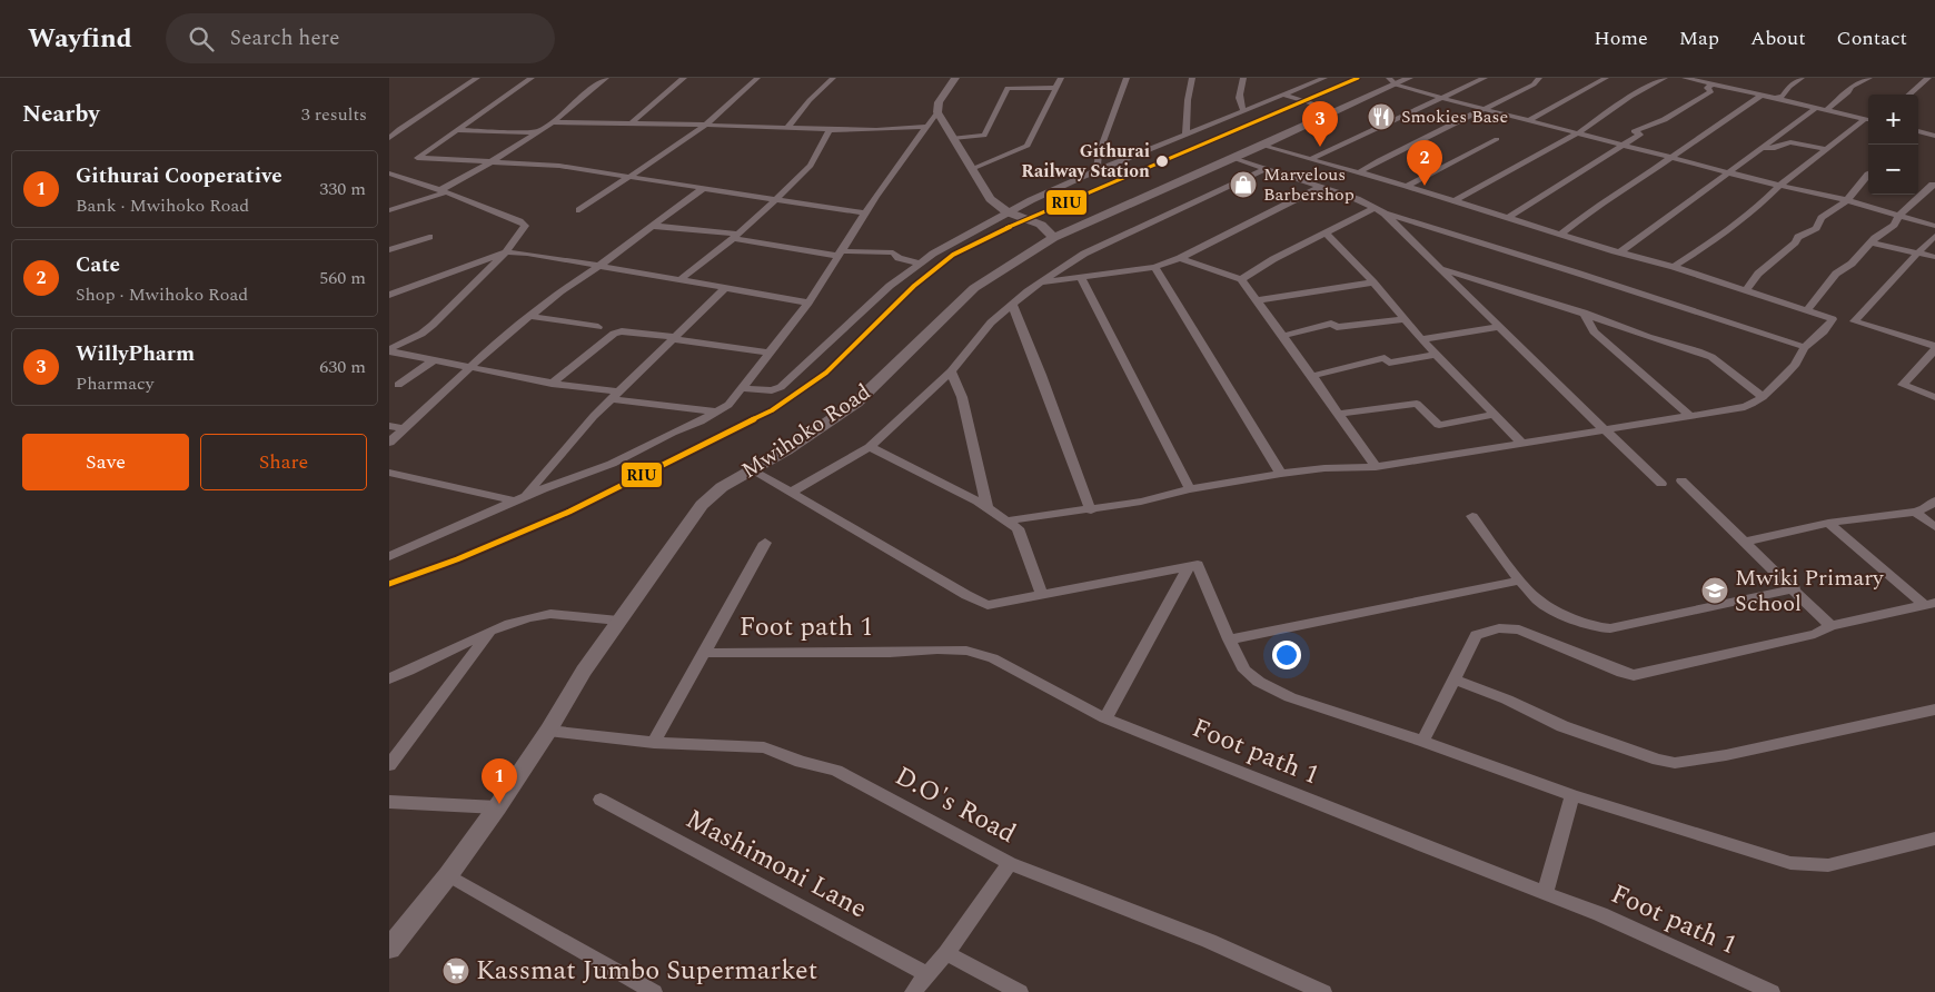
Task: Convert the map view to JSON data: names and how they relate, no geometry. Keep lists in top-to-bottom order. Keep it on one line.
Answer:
{"streets":{"street":["Mwihoko Road","Foot path 1","D.O's Road","Mashimoni Lane"]},"crossings":[["Mwihoko Road","D.O's Road"]],"places":{"restaurant":["Smokies Base"],"other":["Githurai Railway Station"],"shop":["Marvelous Barbershop"],"school or university":["Mwiki Primary School"],"supermarket":["Kassmat Jumbo Supermarket"]},"lines":["transit line RIU"],"page":{"header":"Wayfind","search":"Search here","nav":["Home","Map","About","Contact"],"heading":["Nearby","3 results"],"map_buttons":["+","−"],"pins":["3","2","1"],"list":[{"mark":"1","name":"Githurai Cooperative","note":"Bank · Mwihoko Road","value":"330 m"},{"mark":"2","name":"Cate","note":"Shop · Mwihoko Road","value":"560 m"},{"mark":"3","name":"WillyPharm","note":"Pharmacy","value":"630 m"}],"buttons":["Save","Share"]}}
